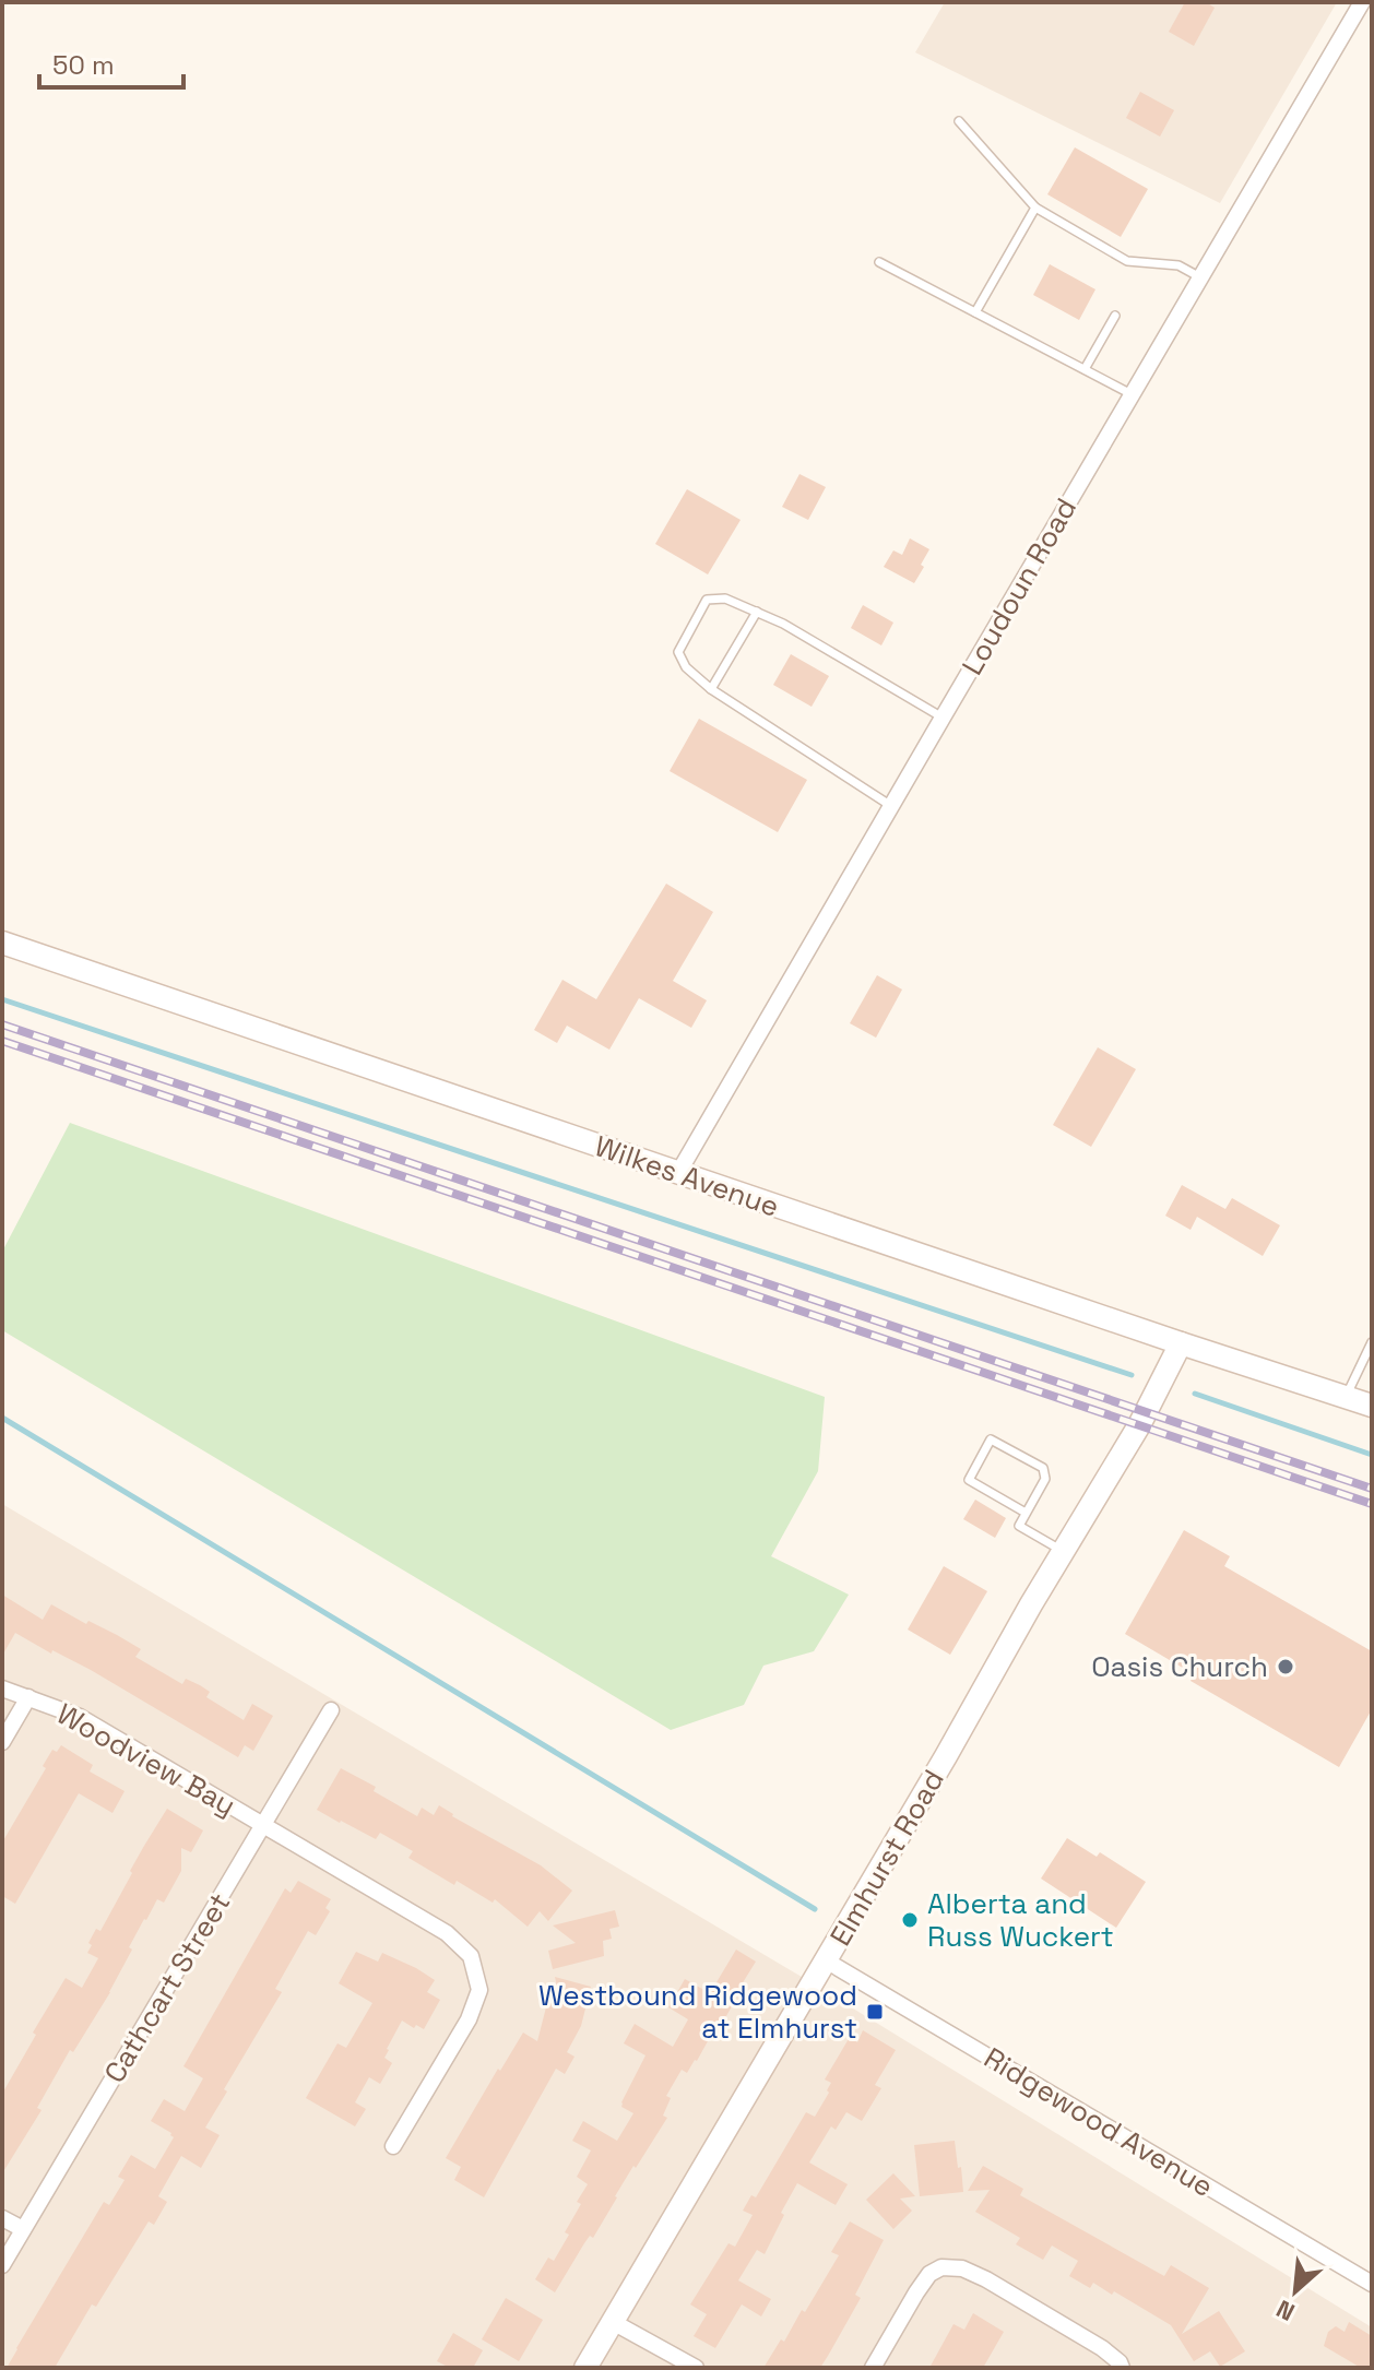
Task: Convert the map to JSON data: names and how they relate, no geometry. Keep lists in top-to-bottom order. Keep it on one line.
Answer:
{"streets":{"main road":["Wilkes Avenue","Elmhurst Road"],"street":["Loudoun Road","Woodview Bay","Cathcart Street","Ridgewood Avenue"]},"crossings":[["Loudoun Road","Wilkes Avenue"],["Wilkes Avenue","Elmhurst Road"],["Woodview Bay","Cathcart Street"],["Elmhurst Road","Ridgewood Avenue"]],"places":{"other":["Oasis Church","Alberta and Russ Wuckert"],"transit":["Westbound Ridgewood at Elmhurst"]},"scale_bar":"50 m","north":"bottom left"}
